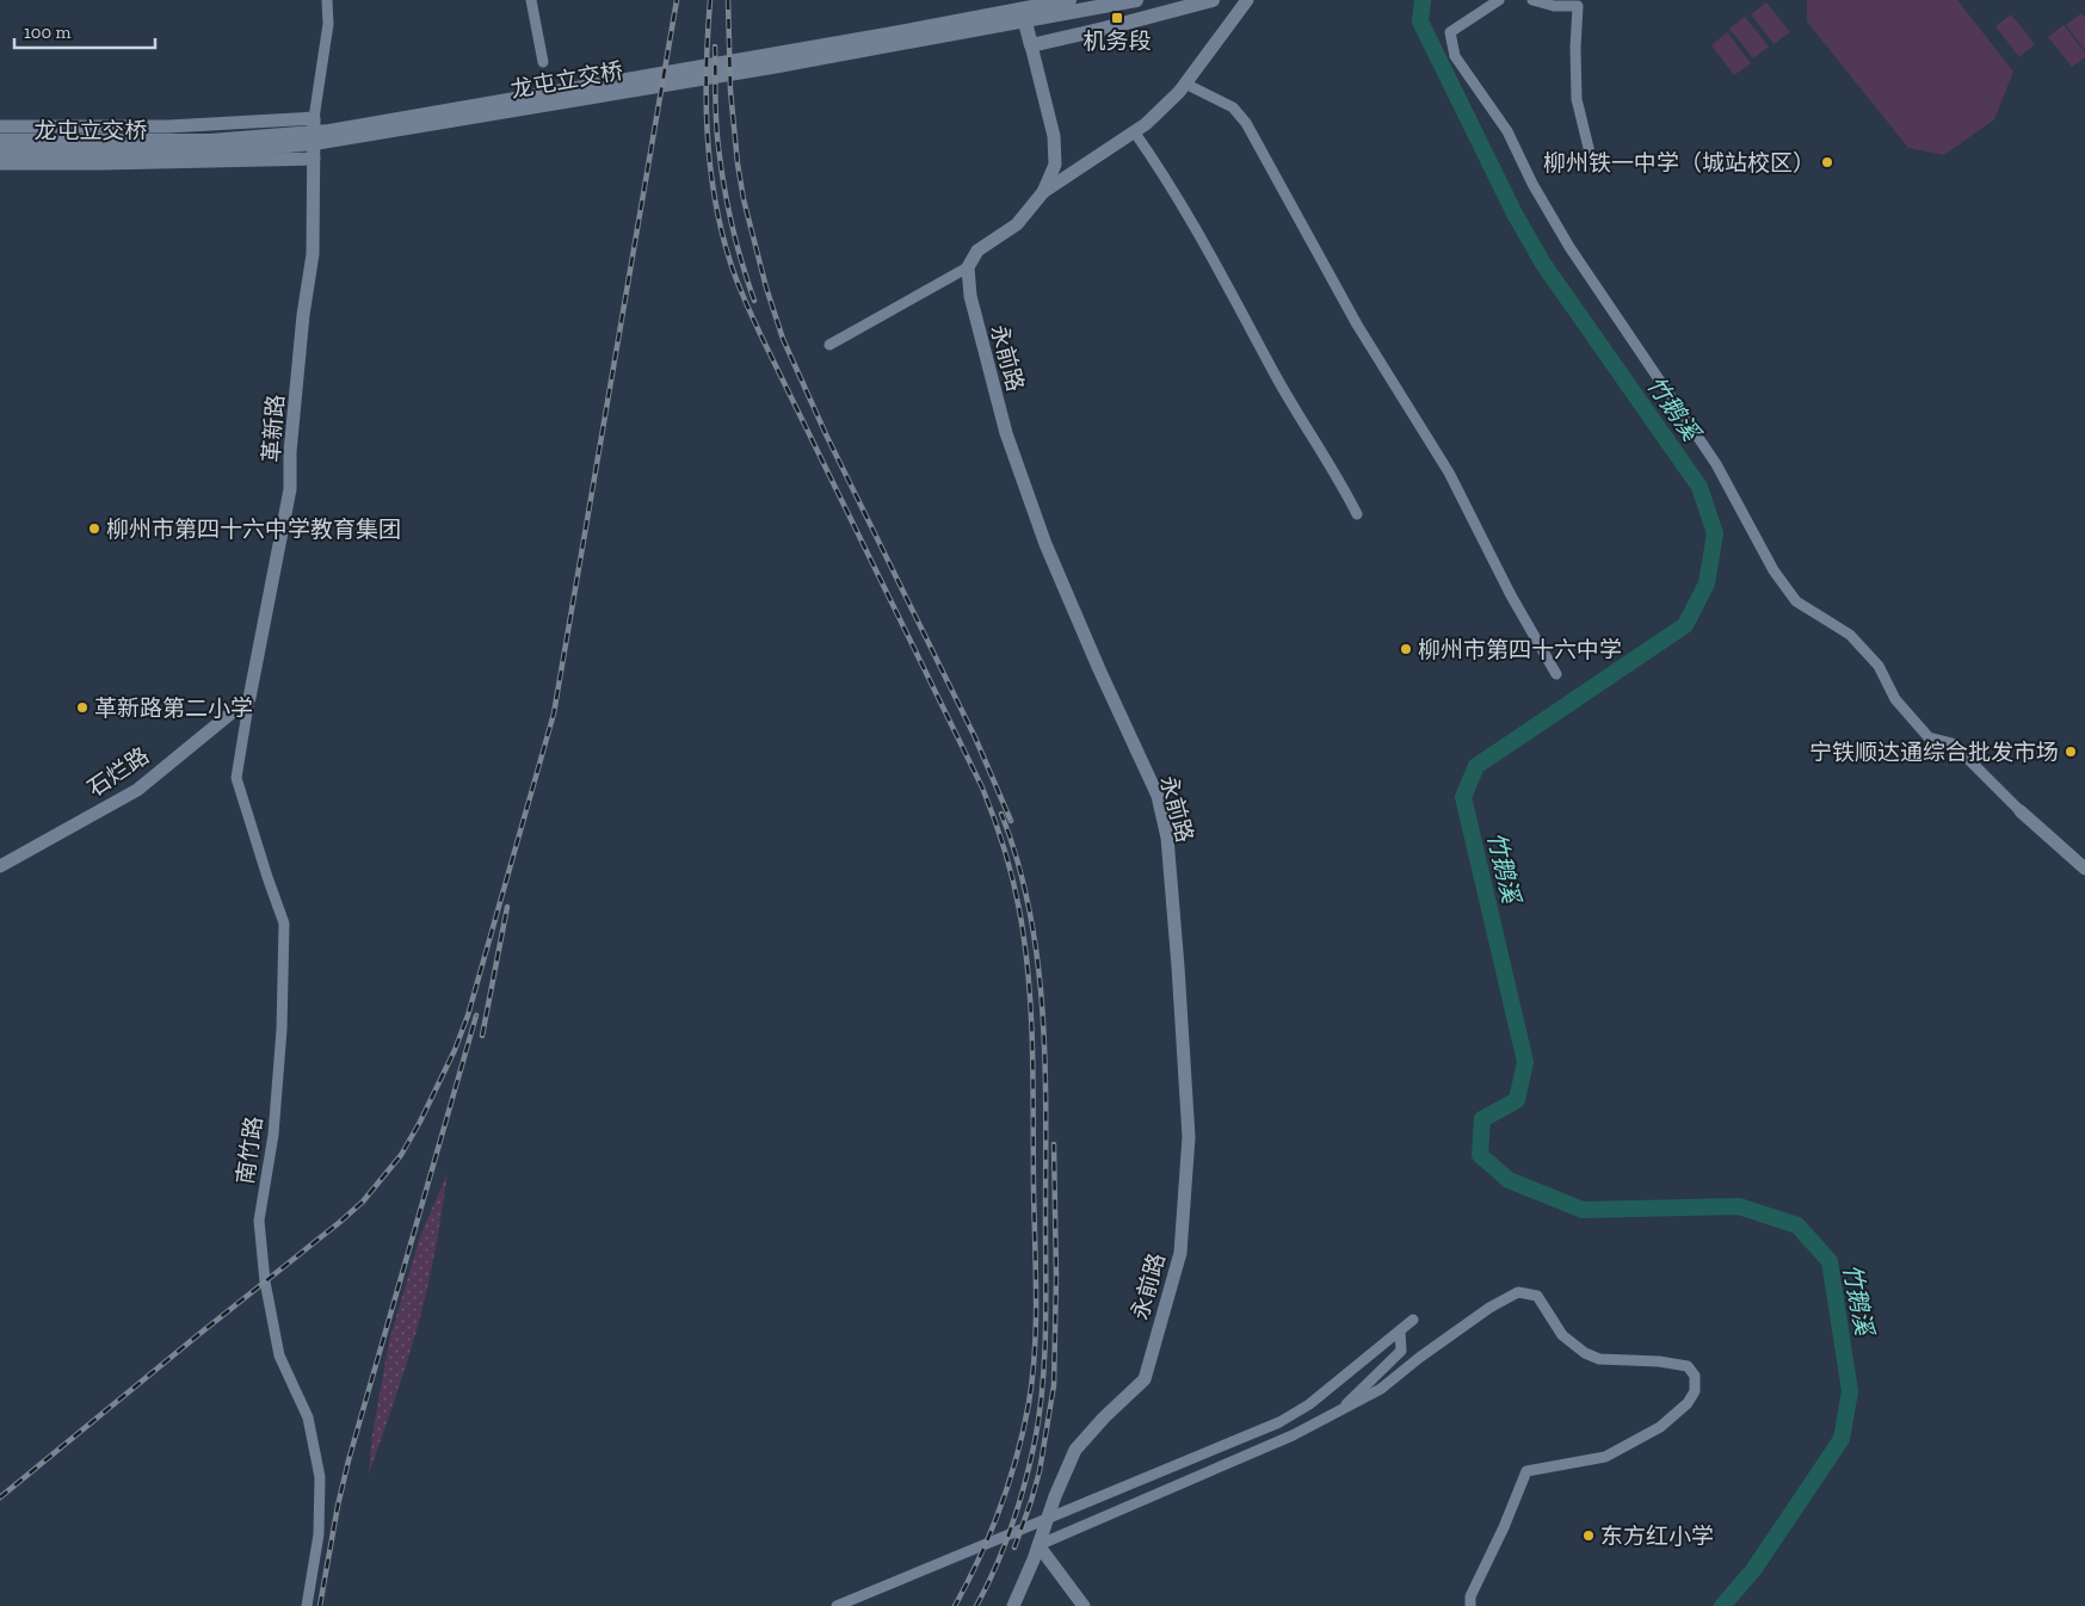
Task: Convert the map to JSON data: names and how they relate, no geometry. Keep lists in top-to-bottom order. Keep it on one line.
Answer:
{"streets":{"main road":["龙屯立交桥"],"street":["永前路","革新路","石烂路","南竹路"]},"crossings":[["革新路","石烂路"],["革新路","南竹路"],["石烂路","南竹路"]],"water":["竹鹅溪"],"places":{"transit":["机务段"],"other":["柳州铁一中学（城站校区）","柳州市第四十六中学教育集团","柳州市第四十六中学","革新路第二小学","宁铁顺达通综合批发市场","东方红小学"]},"scale_bar":"100 m"}
